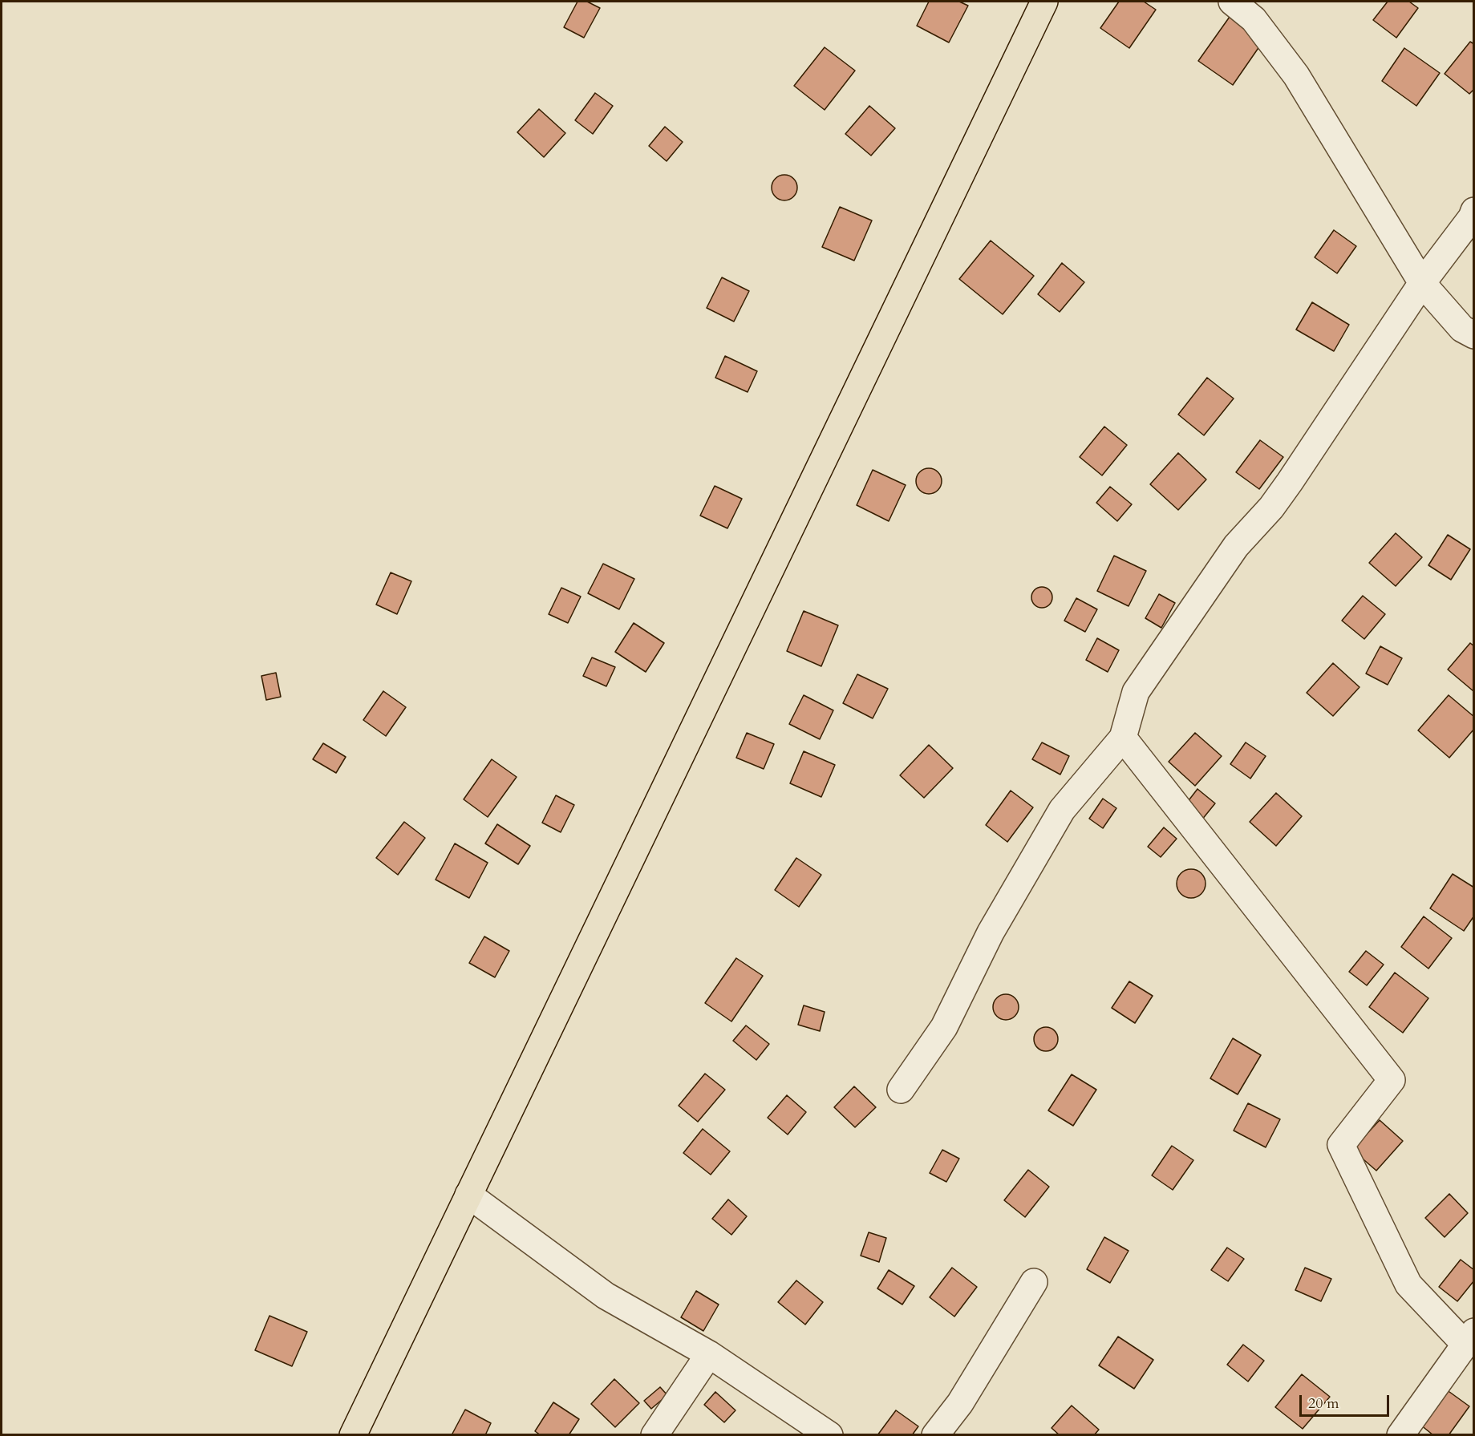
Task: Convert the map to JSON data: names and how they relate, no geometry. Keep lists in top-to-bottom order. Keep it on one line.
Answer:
{"scale_bar":"20 m"}
